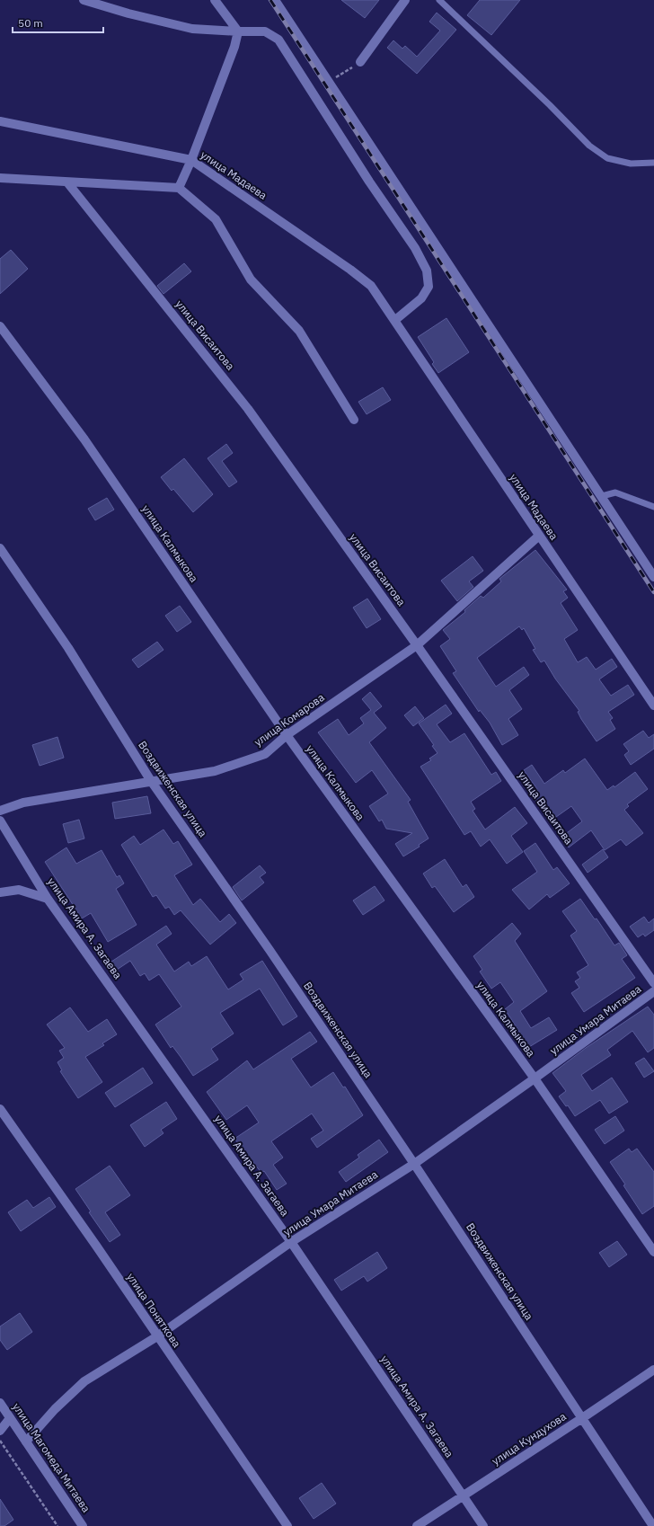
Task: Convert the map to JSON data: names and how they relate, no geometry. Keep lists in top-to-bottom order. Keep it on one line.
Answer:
{"streets":{"street":["улица Мадаева","улица Висаитова","улица Калмыкова","улица Комарова","Воздвиженская улица","улица Амира А. Загаева","улица Умара Митаева","улица Поняткова","улица Кундухова","улица Магомеда Митаева"]},"crossings":[["улица Мадаева","улица Комарова"],["улица Висаитова","улица Комарова"],["улица Калмыкова","улица Комарова"],["улица Калмыкова","улица Умара Митаева"],["улица Комарова","Воздвиженская улица"],["Воздвиженская улица","улица Умара Митаева"],["Воздвиженская улица","улица Кундухова"],["улица Амира А. Загаева","улица Умара Митаева"],["улица Амира А. Загаева","улица Кундухова"],["улица Умара Митаева","улица Поняткова"],["улица Умара Митаева","улица Магомеда Митаева"]],"scale_bar":"50 m"}
